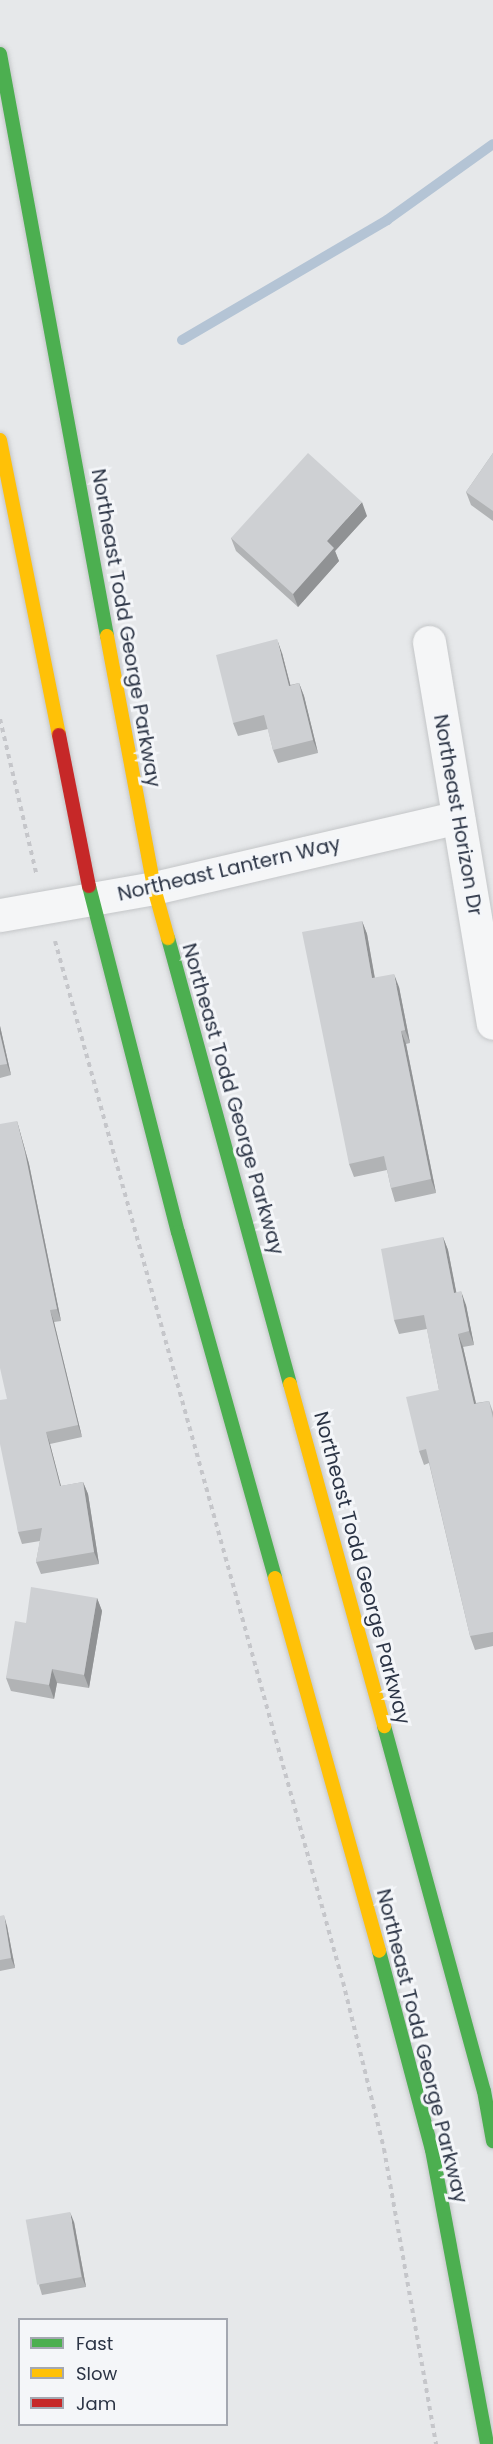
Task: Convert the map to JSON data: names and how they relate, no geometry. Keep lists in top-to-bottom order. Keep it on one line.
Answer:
{"streets":{"main road":["Northeast Todd George Parkway"],"street":["Northeast Horizon Dr","Northeast Lantern Way"]},"crossings":[["Northeast Todd George Parkway","Northeast Lantern Way"],["Northeast Horizon Dr","Northeast Lantern Way"]],"legend":["Fast","Slow","Jam"]}
